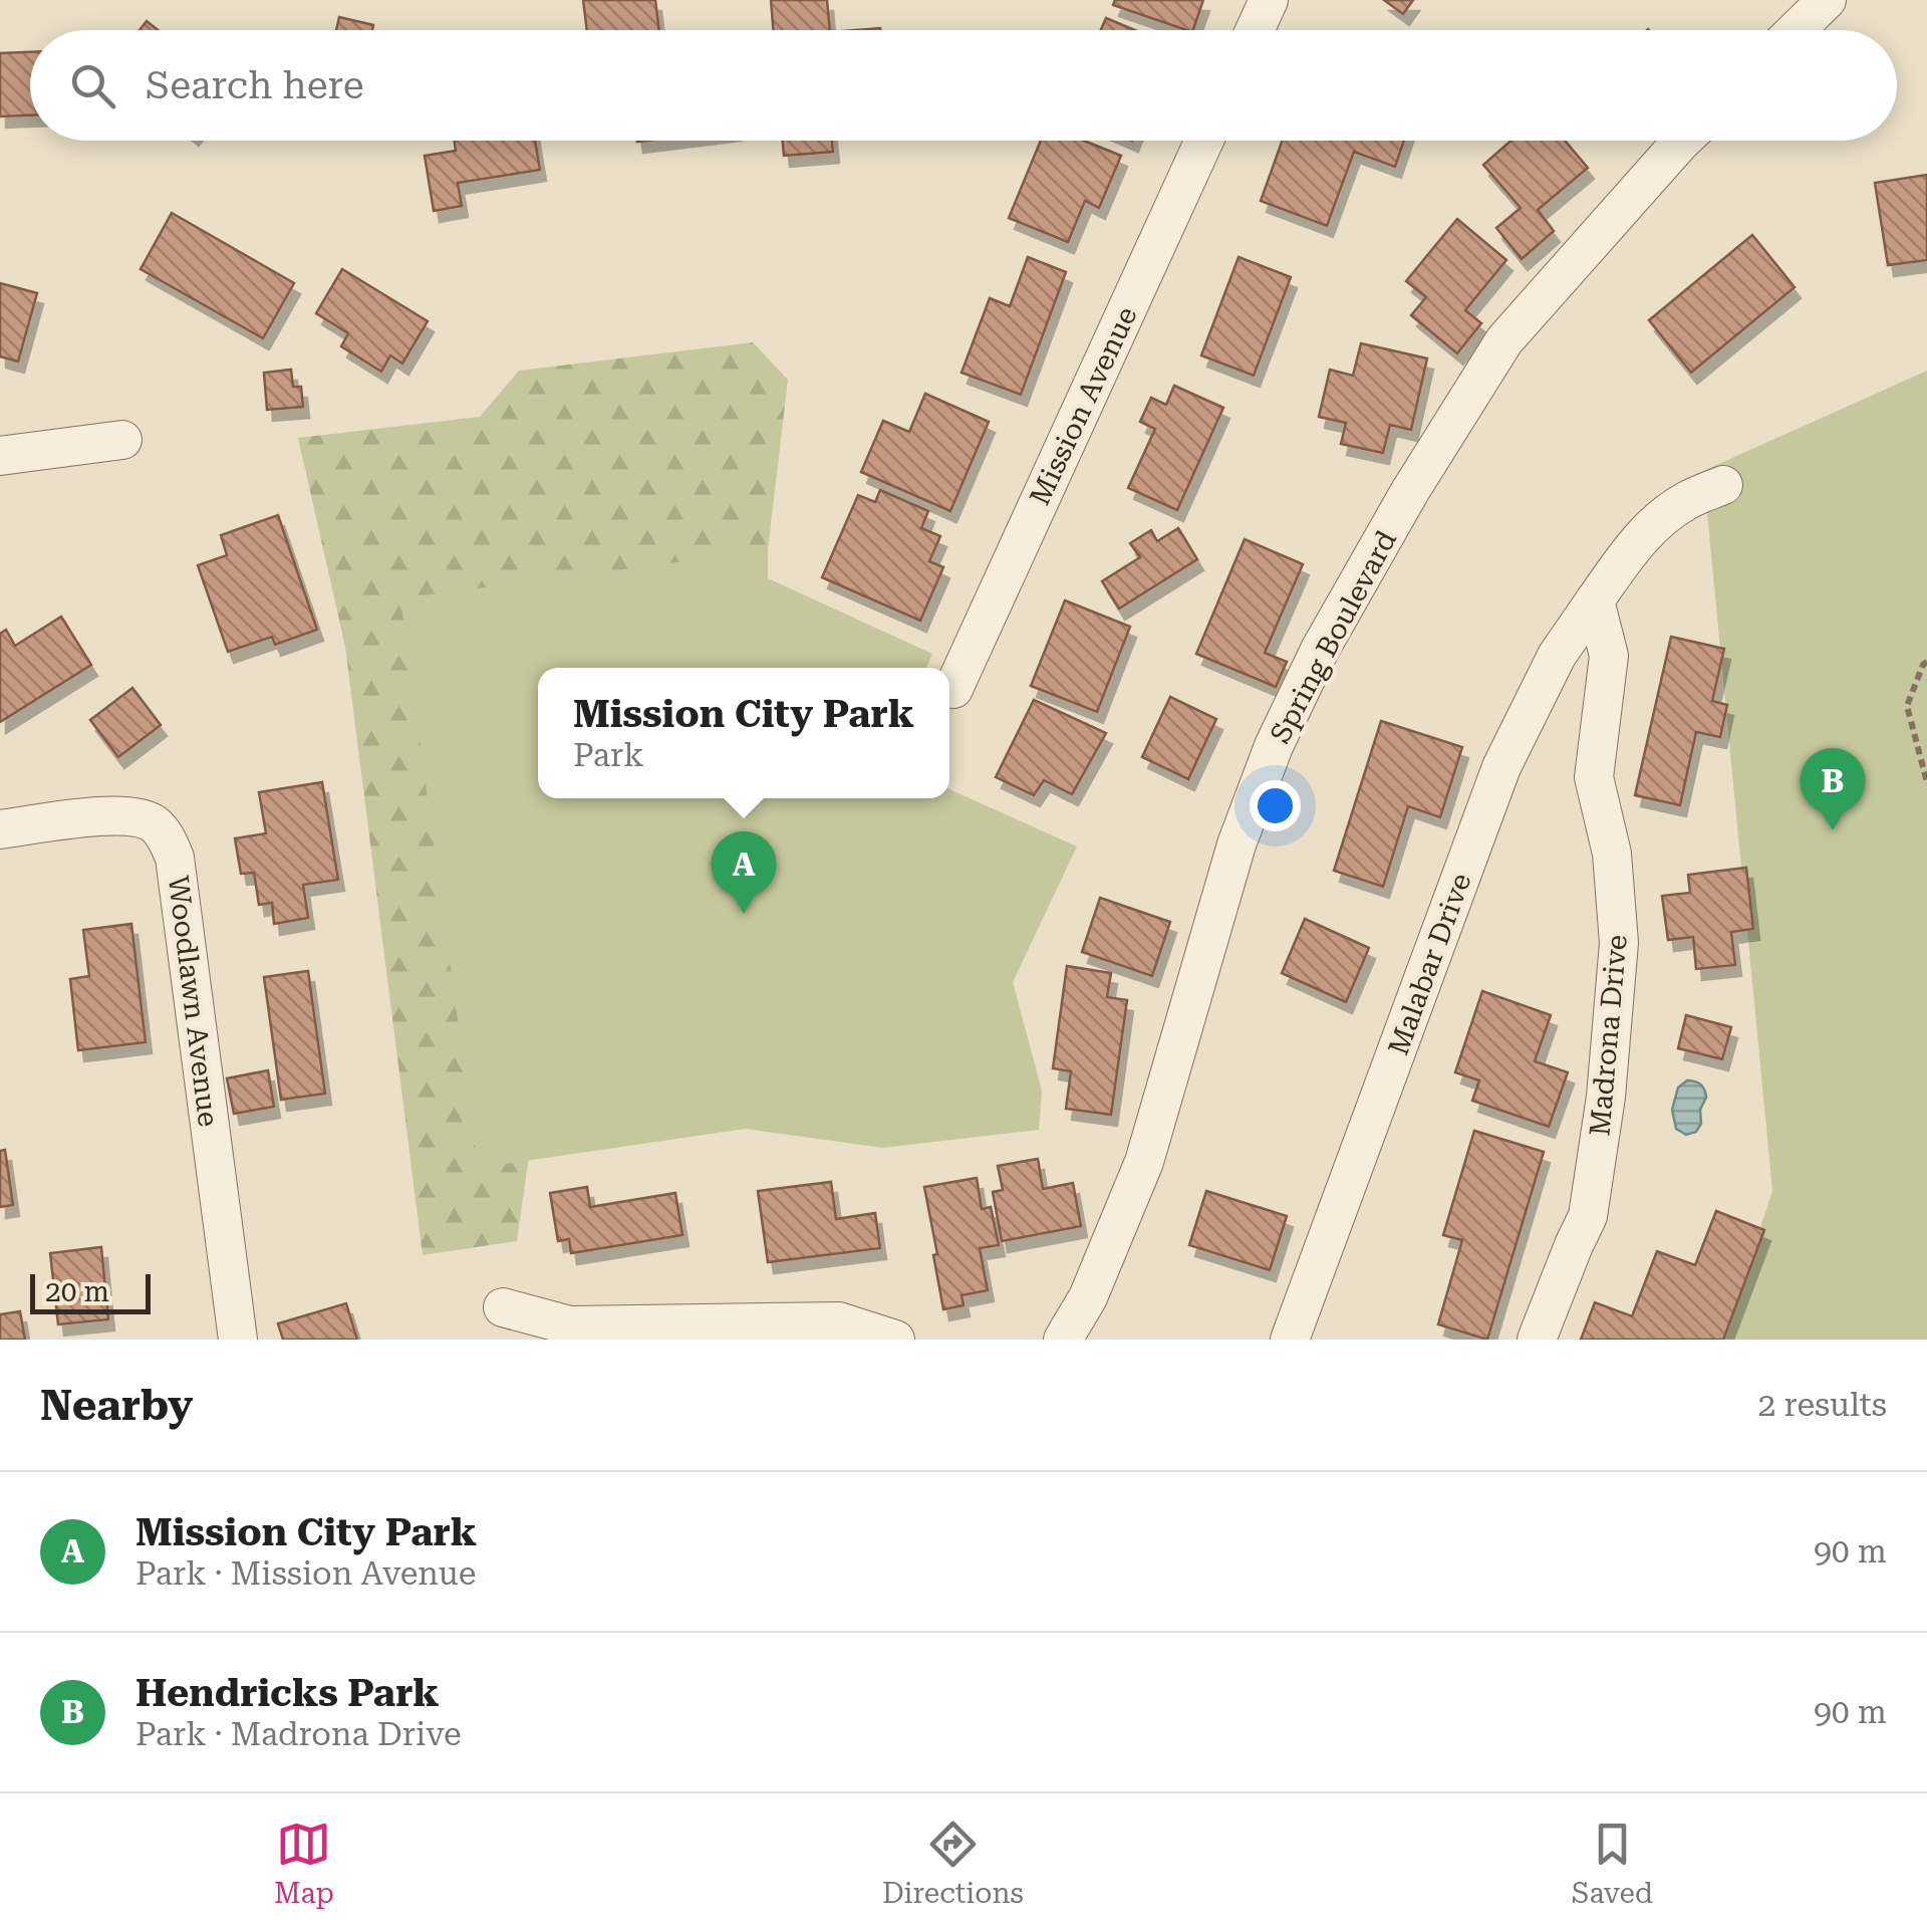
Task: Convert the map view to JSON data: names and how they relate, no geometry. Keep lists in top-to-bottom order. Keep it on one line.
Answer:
{"streets":{"street":["Mission Avenue","Spring Boulevard","Malabar Drive","Woodlawn Avenue","Madrona Drive"]},"crossings":[["Malabar Drive","Madrona Drive"]],"scale_bar":"20 m","page":{"search":"Search here","popup":["Mission City Park","Park"],"pins":["B","A"],"scale":"20 m","heading":["Nearby","2 results"],"list":[{"mark":"A","name":"Mission City Park","note":"Park · Mission Avenue","value":"90 m"},{"mark":"B","name":"Hendricks Park","note":"Park · Madrona Drive","value":"90 m"}],"nav":["Map","Directions","Saved"]}}
